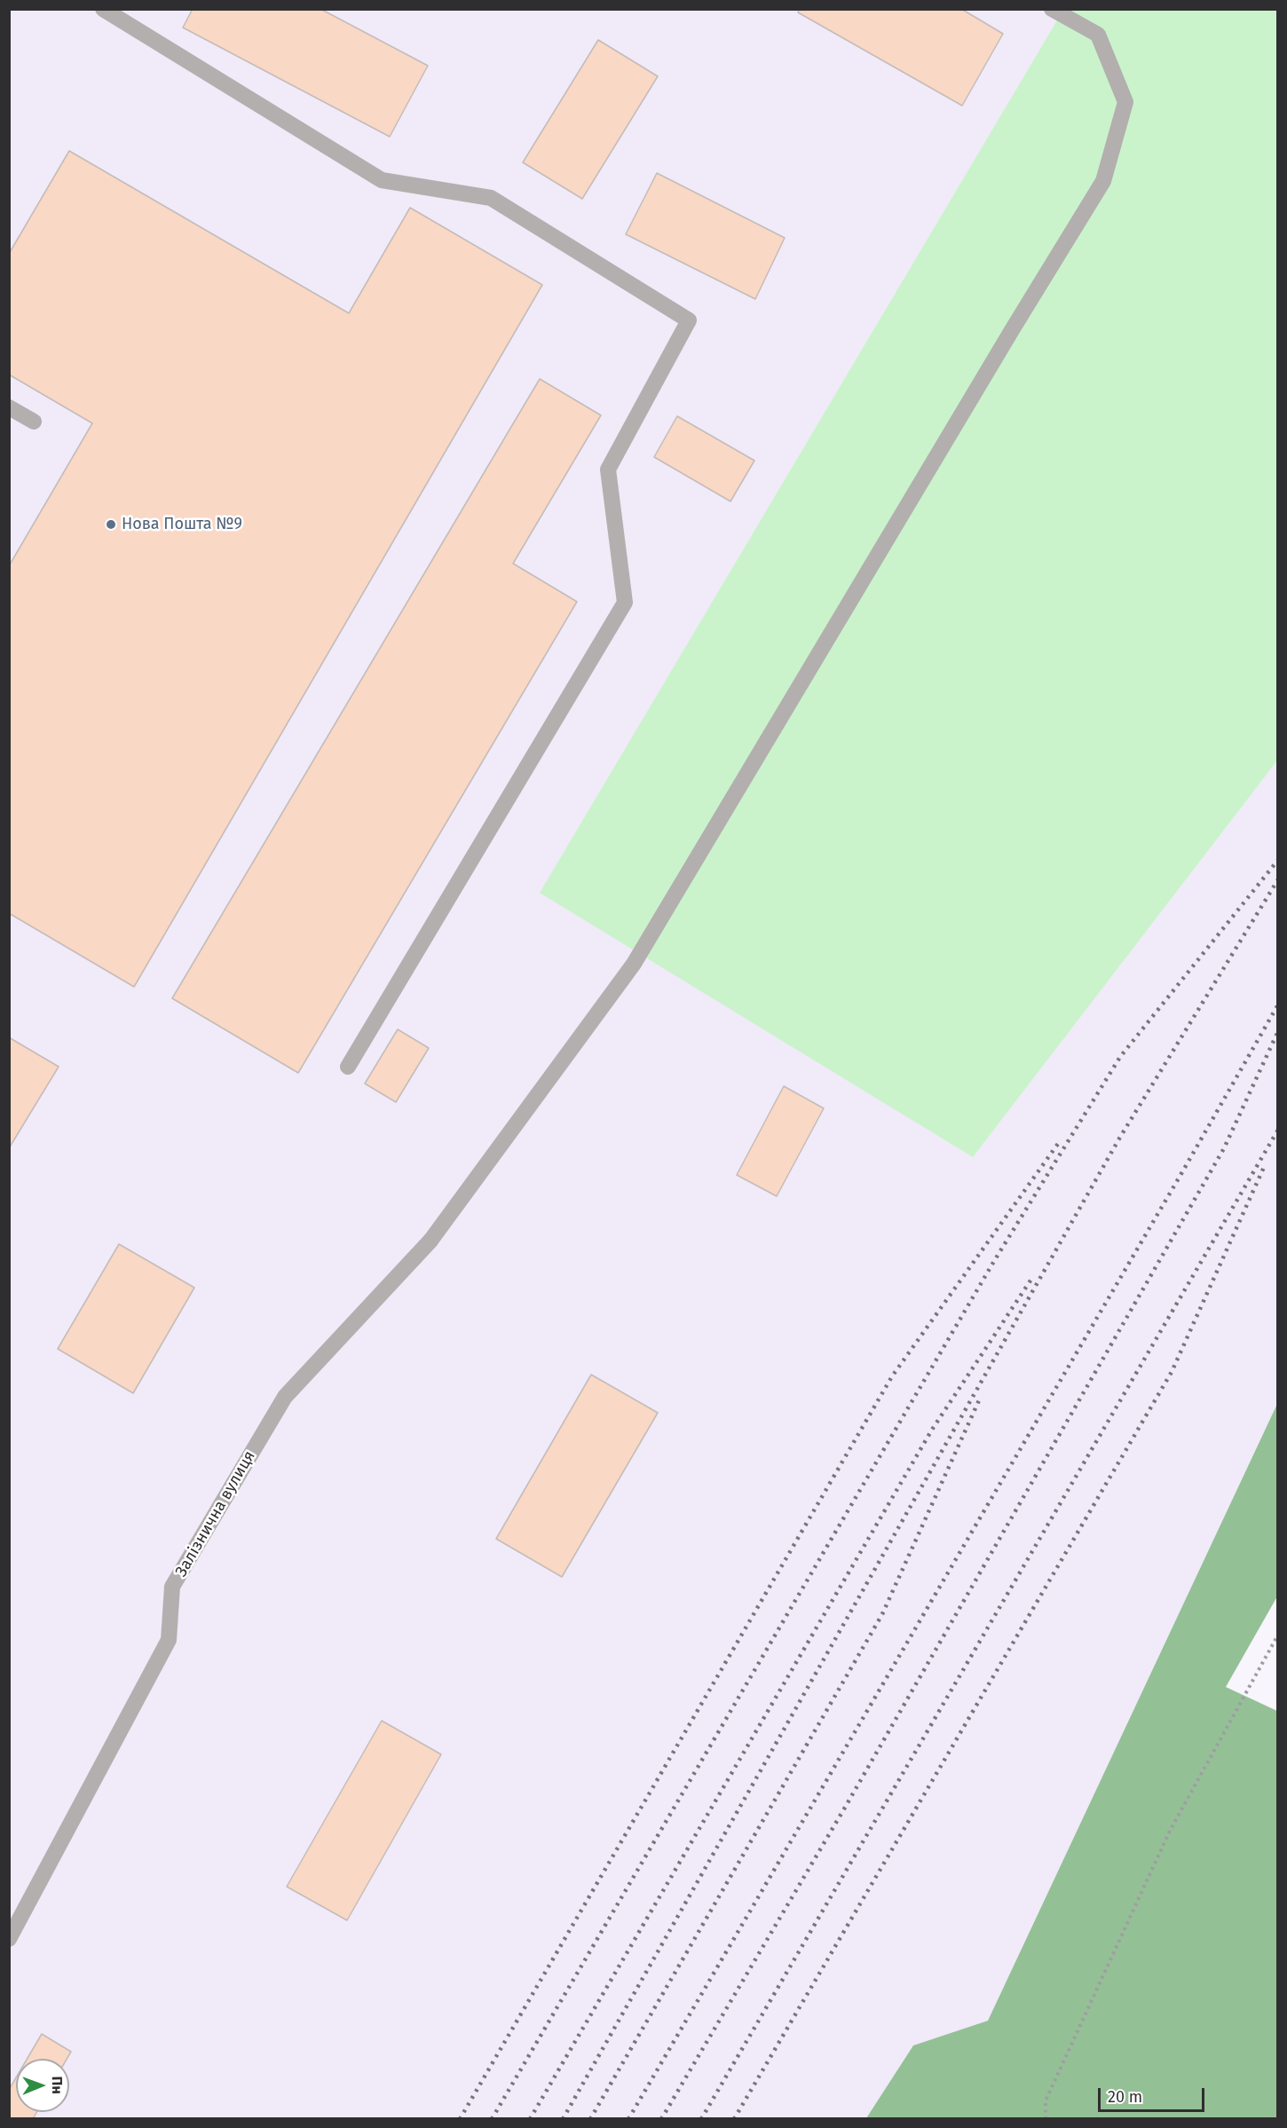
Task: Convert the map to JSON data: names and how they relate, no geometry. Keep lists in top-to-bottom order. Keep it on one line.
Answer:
{"streets":{"street":["Залізнична вулиця"]},"places":["Нова Пошта №9"],"scale_bar":"20 m","north":"right"}
